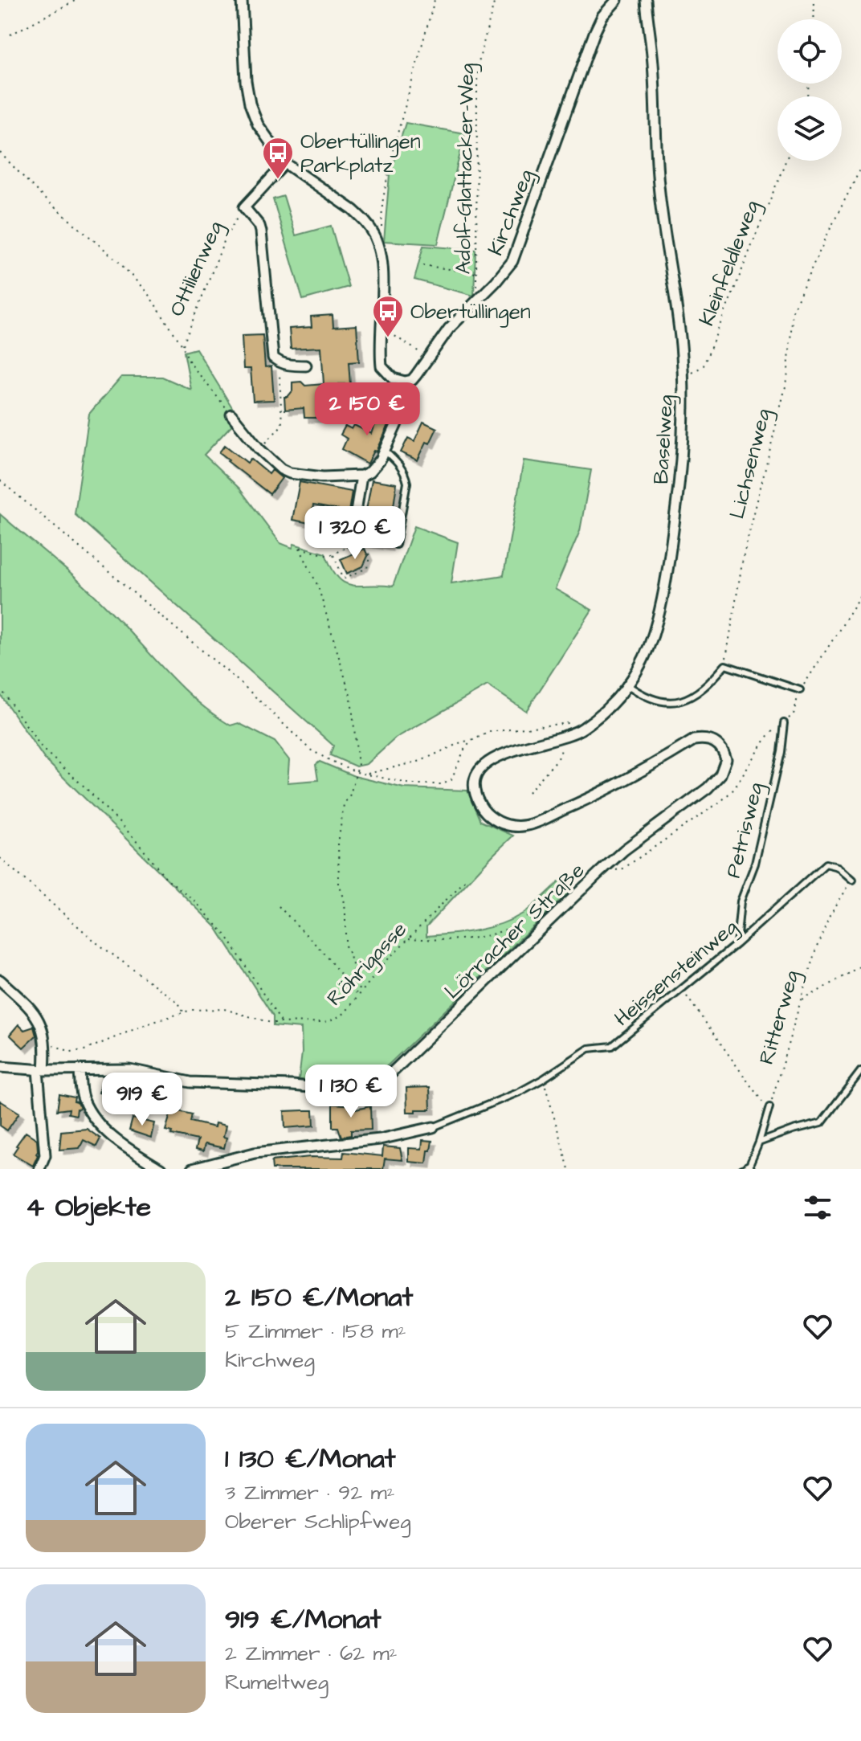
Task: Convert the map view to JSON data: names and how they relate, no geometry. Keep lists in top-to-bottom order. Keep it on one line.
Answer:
{"streets":{"street":["Kirchweg","Baselweg","Lörracher Straße"],"lane":["Petrisweg","Heissensteinweg"],"path":["Adolf-Glattacker-Weg","Kleinfeldleweg","Ottilienweg","Lichsenweg","Röhrigasse","Ritterweg"]},"crossings":[["Adolf-Glattacker-Weg","Kirchweg"],["Kleinfeldleweg","Baselweg"],["Baselweg","Lörracher Straße"],["Petrisweg","Heissensteinweg"],["Heissensteinweg","Ritterweg"]],"places":{"bus stop":["Obertüllingen Parkplatz","Obertüllingen"]},"page":{"price":["2 150 €","1 320 €","1 130 €","919 €"],"heading":"4 Objekte","list":[{"name":"2 150 €/Monat","note":"5 Zimmer · 158 m² · Kirchweg"},{"name":"1 130 €/Monat","note":"3 Zimmer · 92 m² · Oberer Schlipfweg"},{"name":"919 €/Monat","note":"2 Zimmer · 62 m² · Rumeltweg"}]}}
